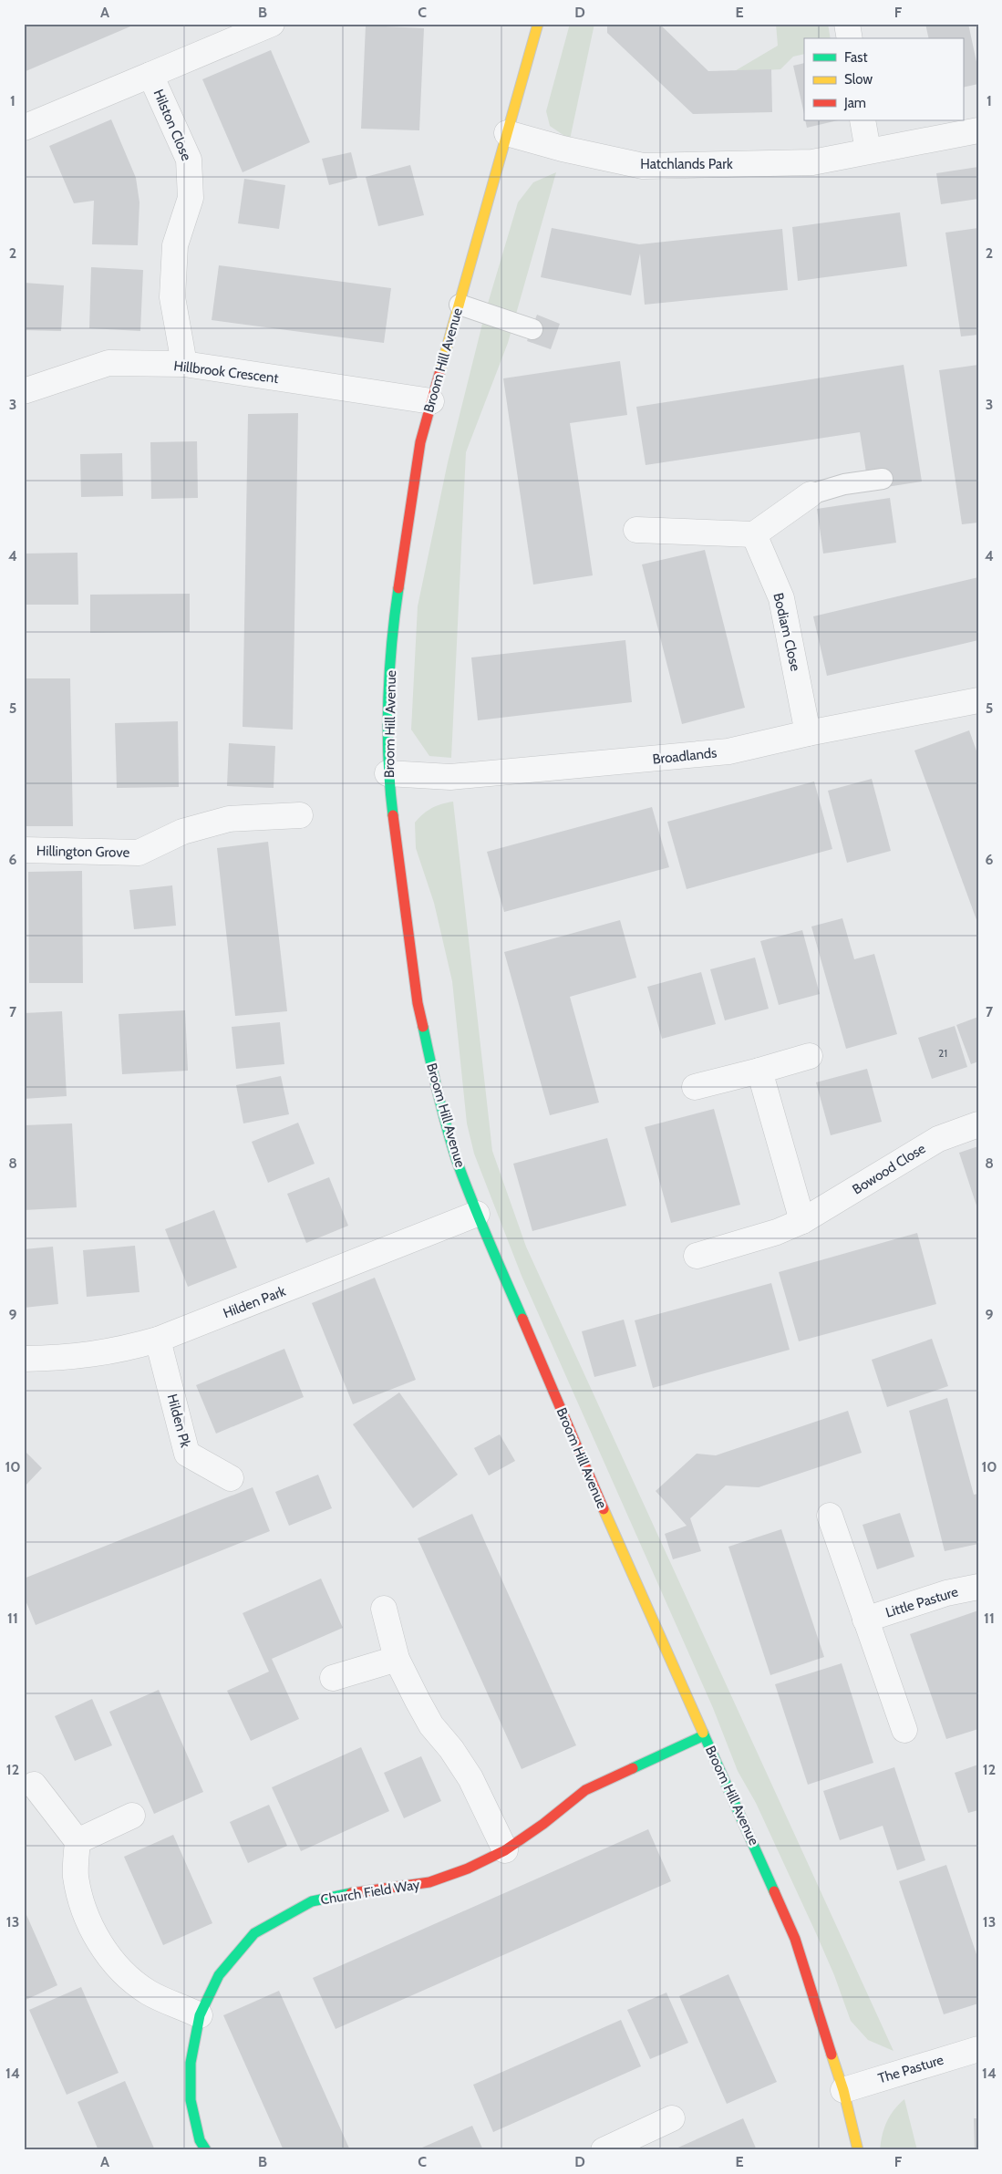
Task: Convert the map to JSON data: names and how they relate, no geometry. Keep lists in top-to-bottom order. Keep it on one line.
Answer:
{"streets":{"street":["Hilston Close","Hatchlands Park","Broom Hill Avenue","Hillbrook Crescent","Bodiam Close","Broadlands","Hillington Grove","Bowood Close","Hilden Park","Hilden Pk","Little Pasture","Church Field Way","The Pasture"]},"crossings":[["Hilston Close","Hillbrook Crescent"],["Hatchlands Park","Broom Hill Avenue"],["Broom Hill Avenue","Hillbrook Crescent"],["Broom Hill Avenue","Broadlands"],["Broom Hill Avenue","Hilden Park"],["Broom Hill Avenue","Church Field Way"],["Broom Hill Avenue","The Pasture"],["Bodiam Close","Broadlands"],["Hilden Park","Hilden Pk"]],"house_numbers":["21"],"legend":["Fast","Slow","Jam"],"grid":{"columns":["A","B","C","D","E","F"],"rows":["1","2","3","4","5","6","7","8","9","10","11","12","13","14"]}}
